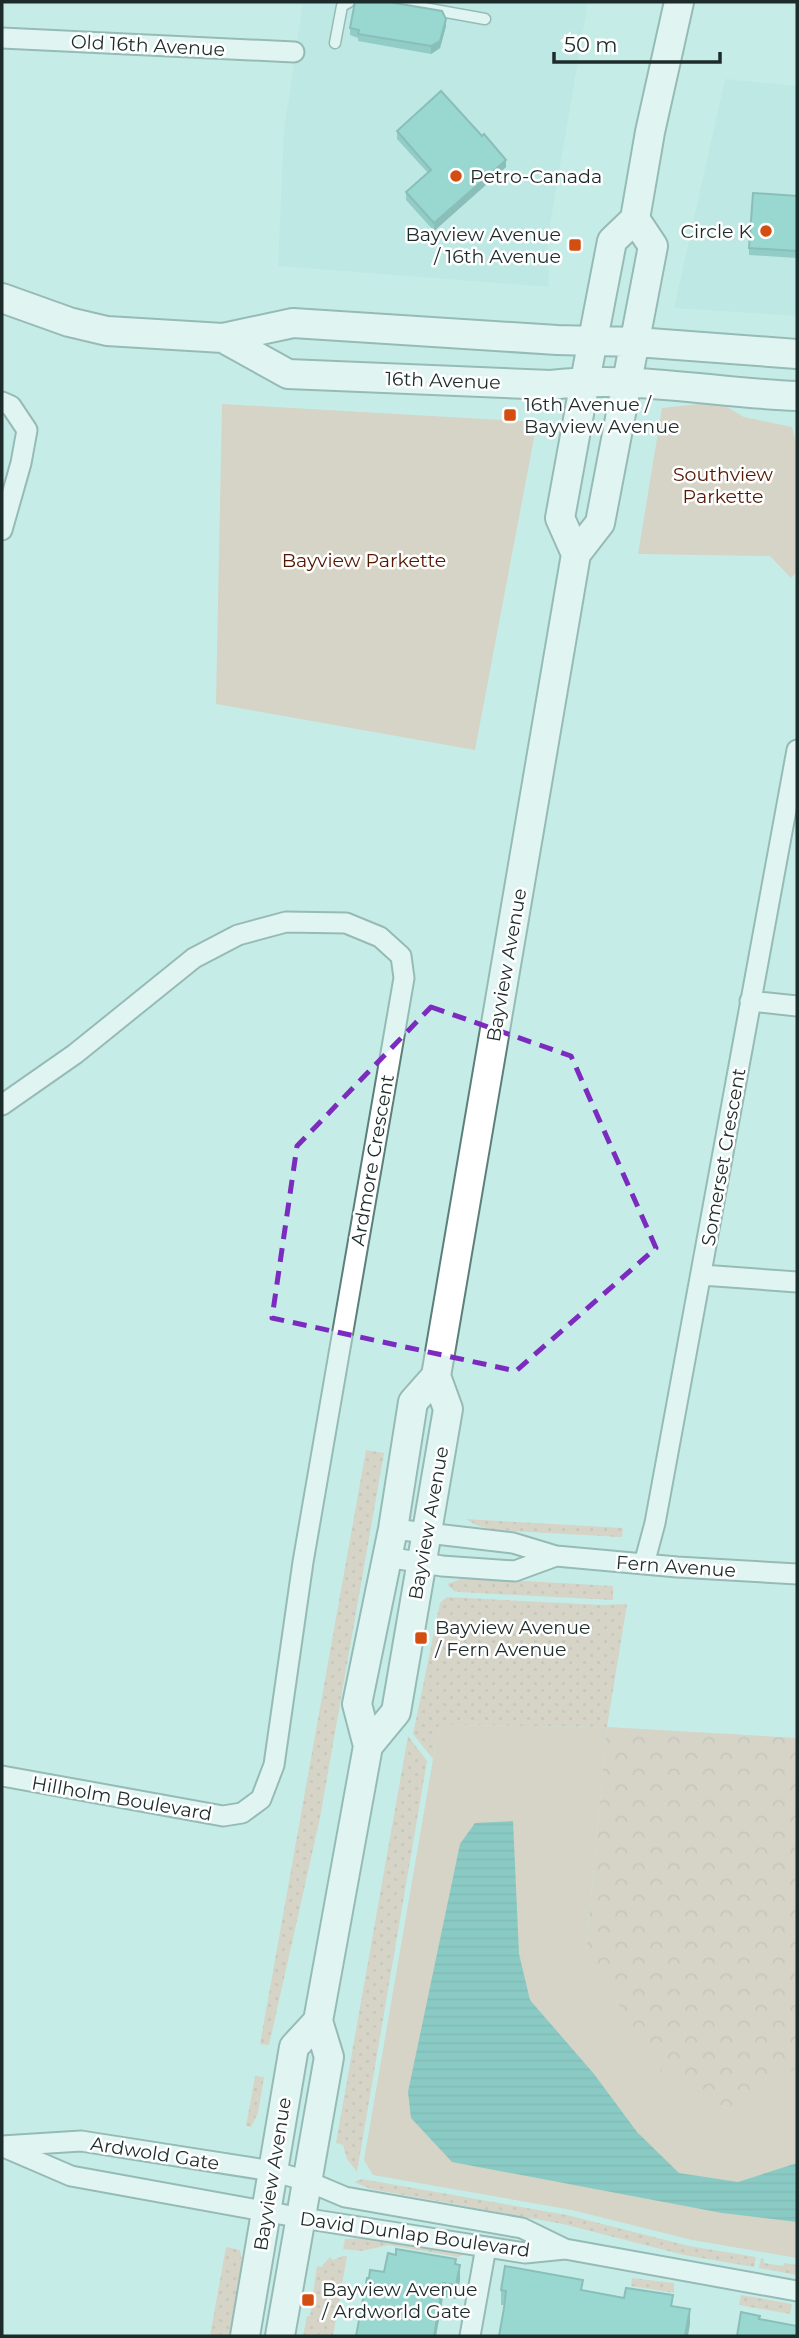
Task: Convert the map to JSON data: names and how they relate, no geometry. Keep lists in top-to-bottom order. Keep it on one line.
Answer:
{"streets":{"main road":["16th Avenue","Bayview Avenue"],"street":["Old 16th Avenue","Somerset Crescent","Ardmore Crescent","Fern Avenue","Hillholm Boulevard","Ardwold Gate","David Dunlap Boulevard"]},"crossings":[["16th Avenue","Bayview Avenue"],["Bayview Avenue","Fern Avenue"],["Bayview Avenue","Ardwold Gate"],["Bayview Avenue","David Dunlap Boulevard"],["Somerset Crescent","Fern Avenue"],["Ardmore Crescent","Hillholm Boulevard"],["Ardwold Gate","David Dunlap Boulevard"]],"parks":["Southview Parkette","Bayview Parkette"],"places":{"other":["Petro-Canada","Circle K"],"transit":["Bayview Avenue / 16th Avenue","16th Avenue / Bayview Avenue","Bayview Avenue / Fern Avenue","Bayview Avenue / Ardworld Gate"]},"scale_bar":"50 m"}
